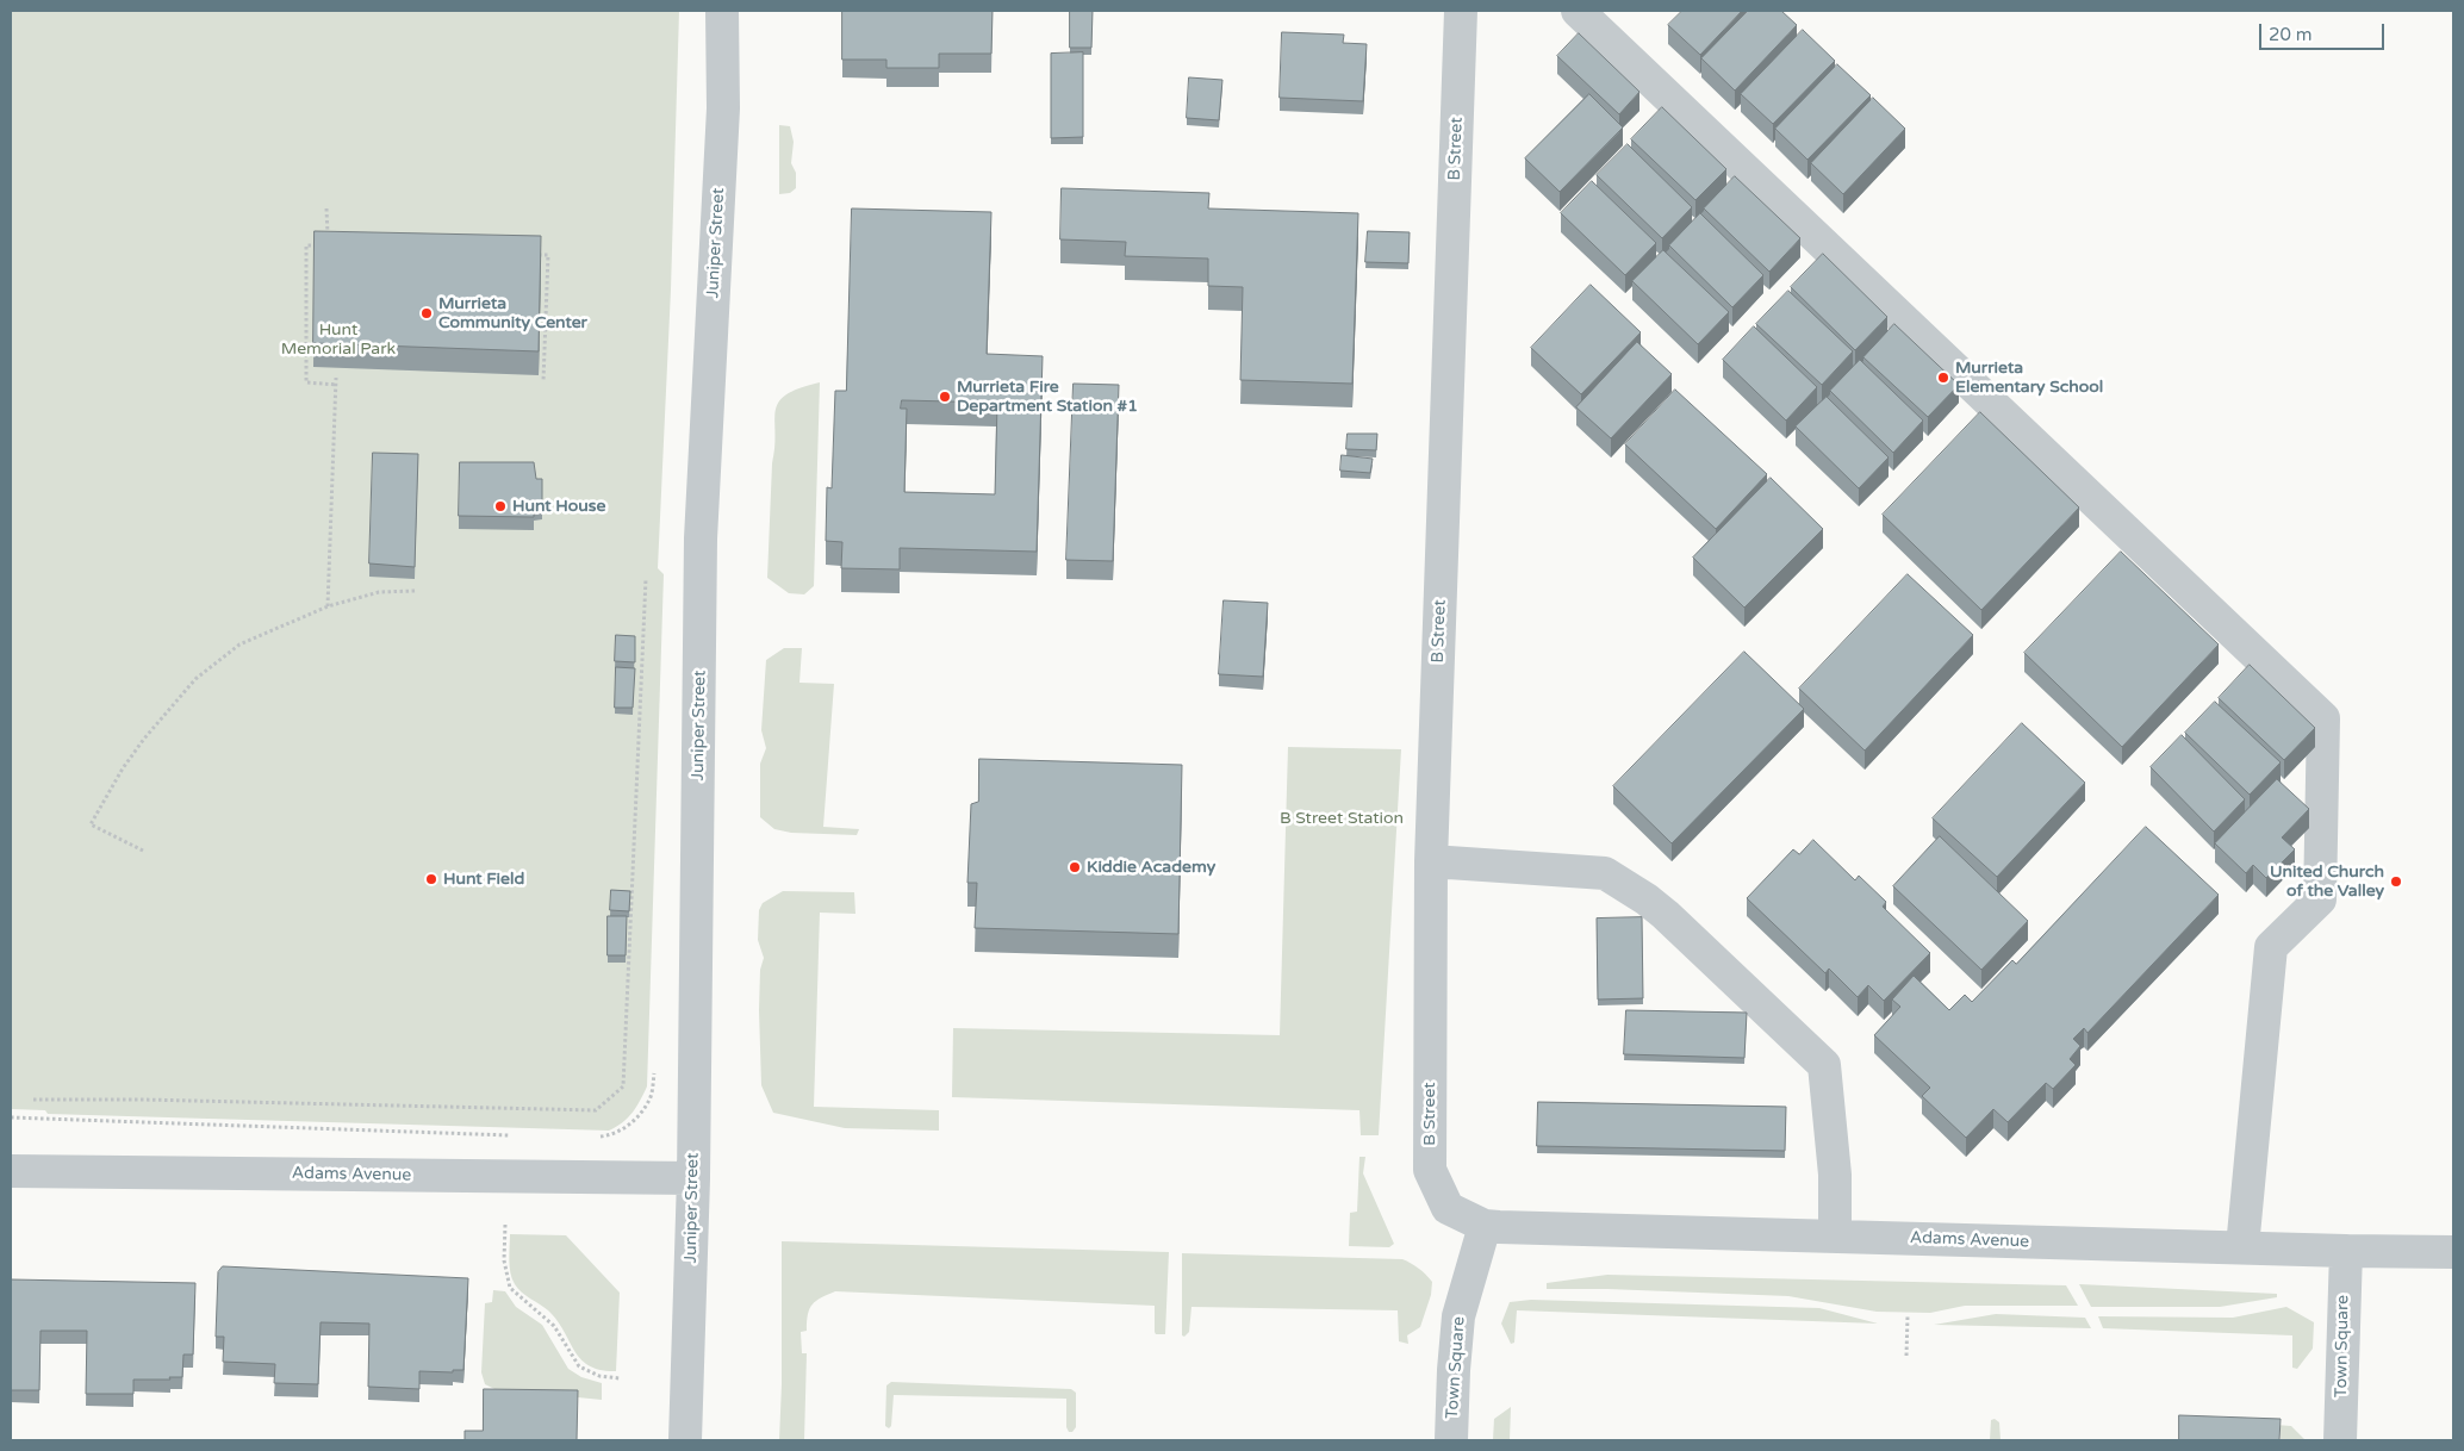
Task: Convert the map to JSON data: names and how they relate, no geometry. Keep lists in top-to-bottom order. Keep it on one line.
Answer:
{"streets":{"street":["B Street","Juniper Street","Adams Avenue","Town Square"]},"crossings":[["B Street","Adams Avenue"],["B Street","Town Square"],["Juniper Street","Adams Avenue"],["Adams Avenue","Town Square"]],"parks":["Hunt Memorial Park","B Street Station"],"places":["Murrieta Community Center","Murrieta Elementary School","Murrieta Fire Department Station #1","Hunt House","Kiddie Academy","Hunt Field","United Church of the Valley"],"scale_bar":"20 m"}
